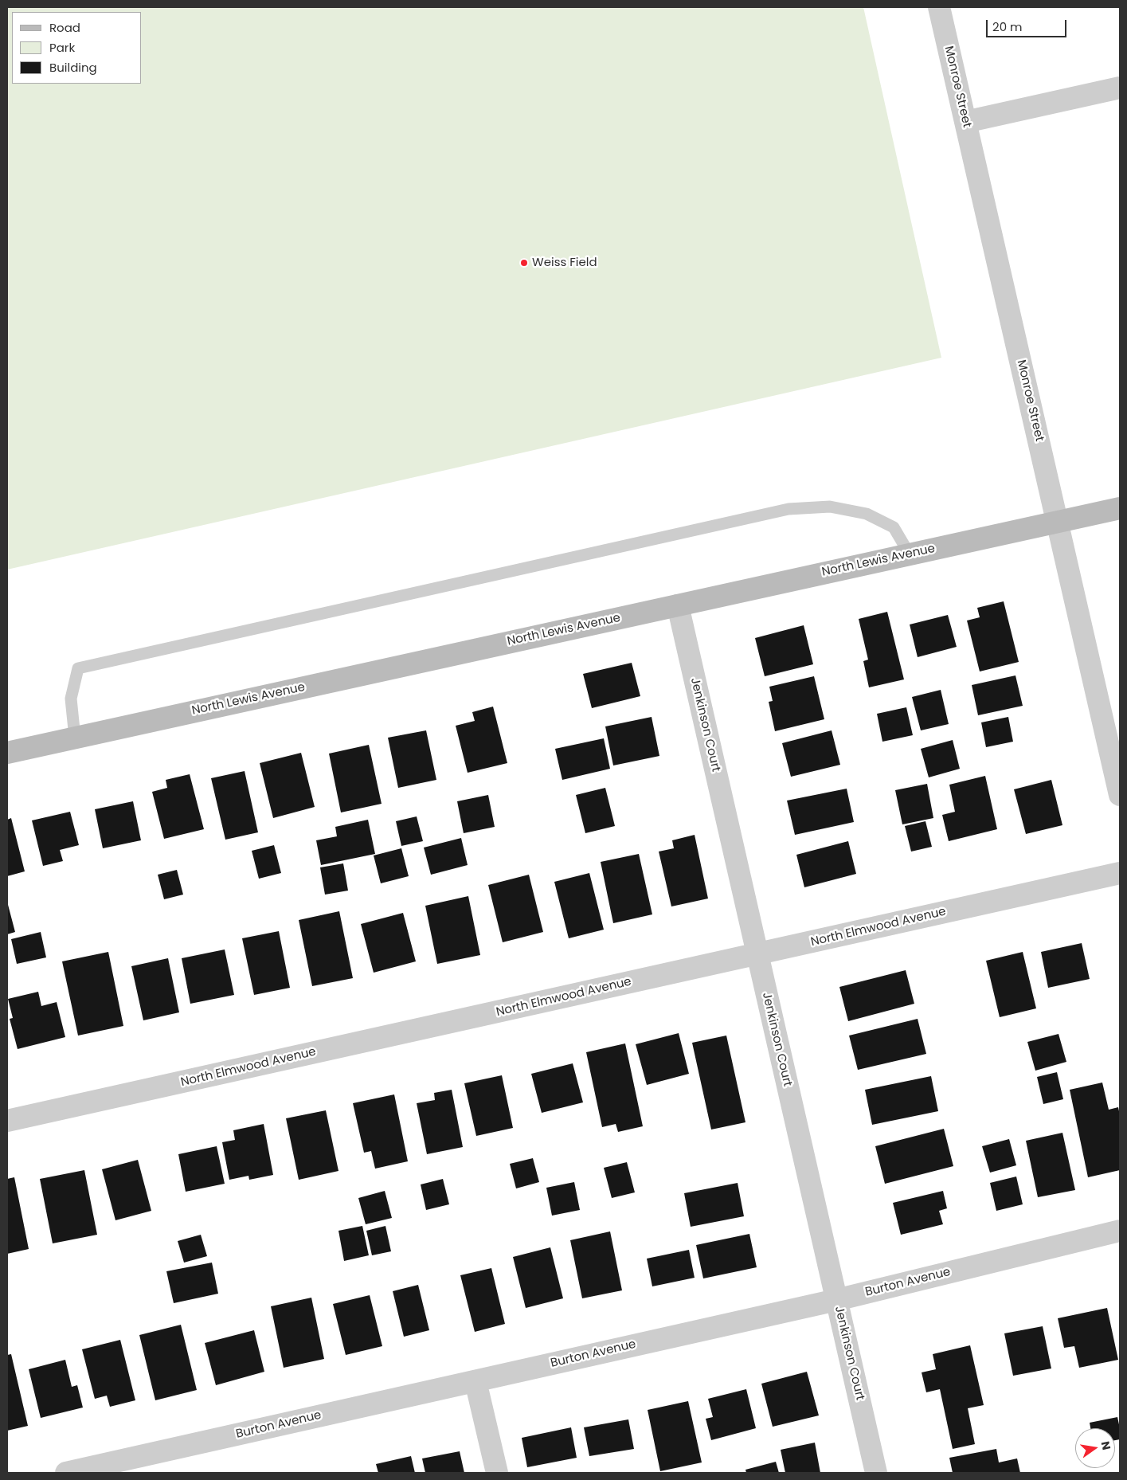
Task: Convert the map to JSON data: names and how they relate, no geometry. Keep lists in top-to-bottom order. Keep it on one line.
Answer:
{"streets":{"main road":["North Lewis Avenue"],"street":["Monroe Street","Jenkinson Court","North Elmwood Avenue","Burton Avenue"]},"crossings":[["Monroe Street","North Lewis Avenue"],["North Lewis Avenue","Jenkinson Court"],["Jenkinson Court","North Elmwood Avenue"],["Jenkinson Court","Burton Avenue"]],"places":["Weiss Field"],"legend":["Road","Park","Building"],"scale_bar":"20 m","north":"right"}
